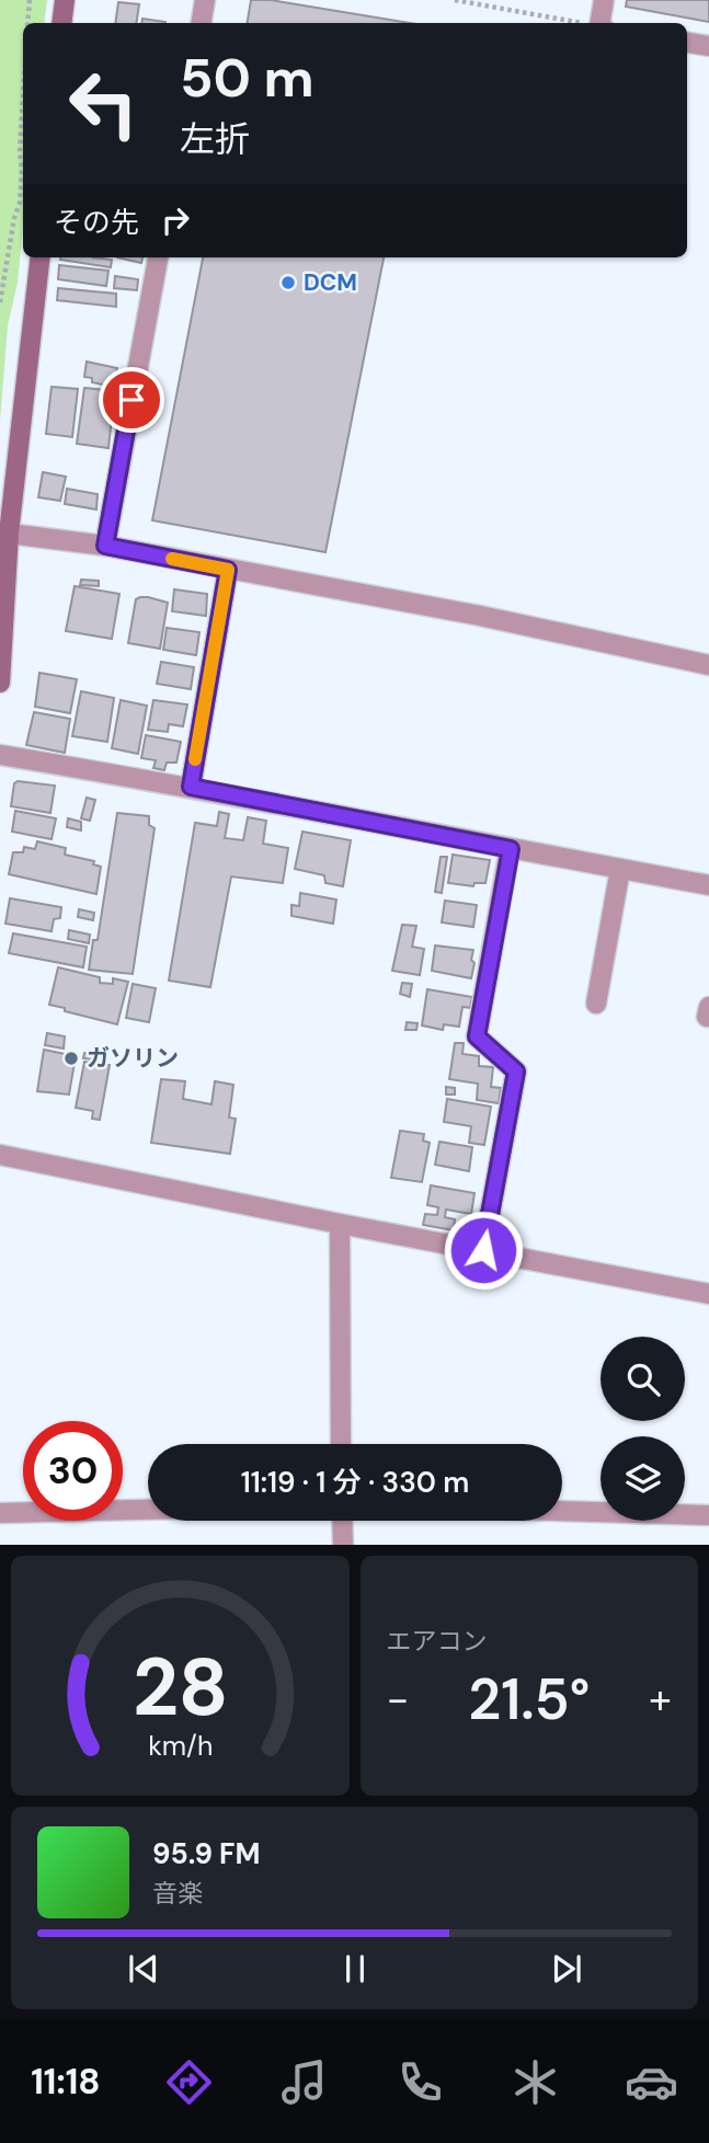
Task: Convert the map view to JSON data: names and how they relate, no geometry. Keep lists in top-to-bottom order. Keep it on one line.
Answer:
{"places":["DCM","ガソリン"],"page":{"turn":["50 m","左折"],"then":"その先","limit":"30","trip":"11:19 · 1 分 · 330 m","tile":"エアコン","heat":["−","21.5°","+"],"song":["95.9 FM","音楽"],"tabs":"11:18","gauge":["28","km/h"]}}
